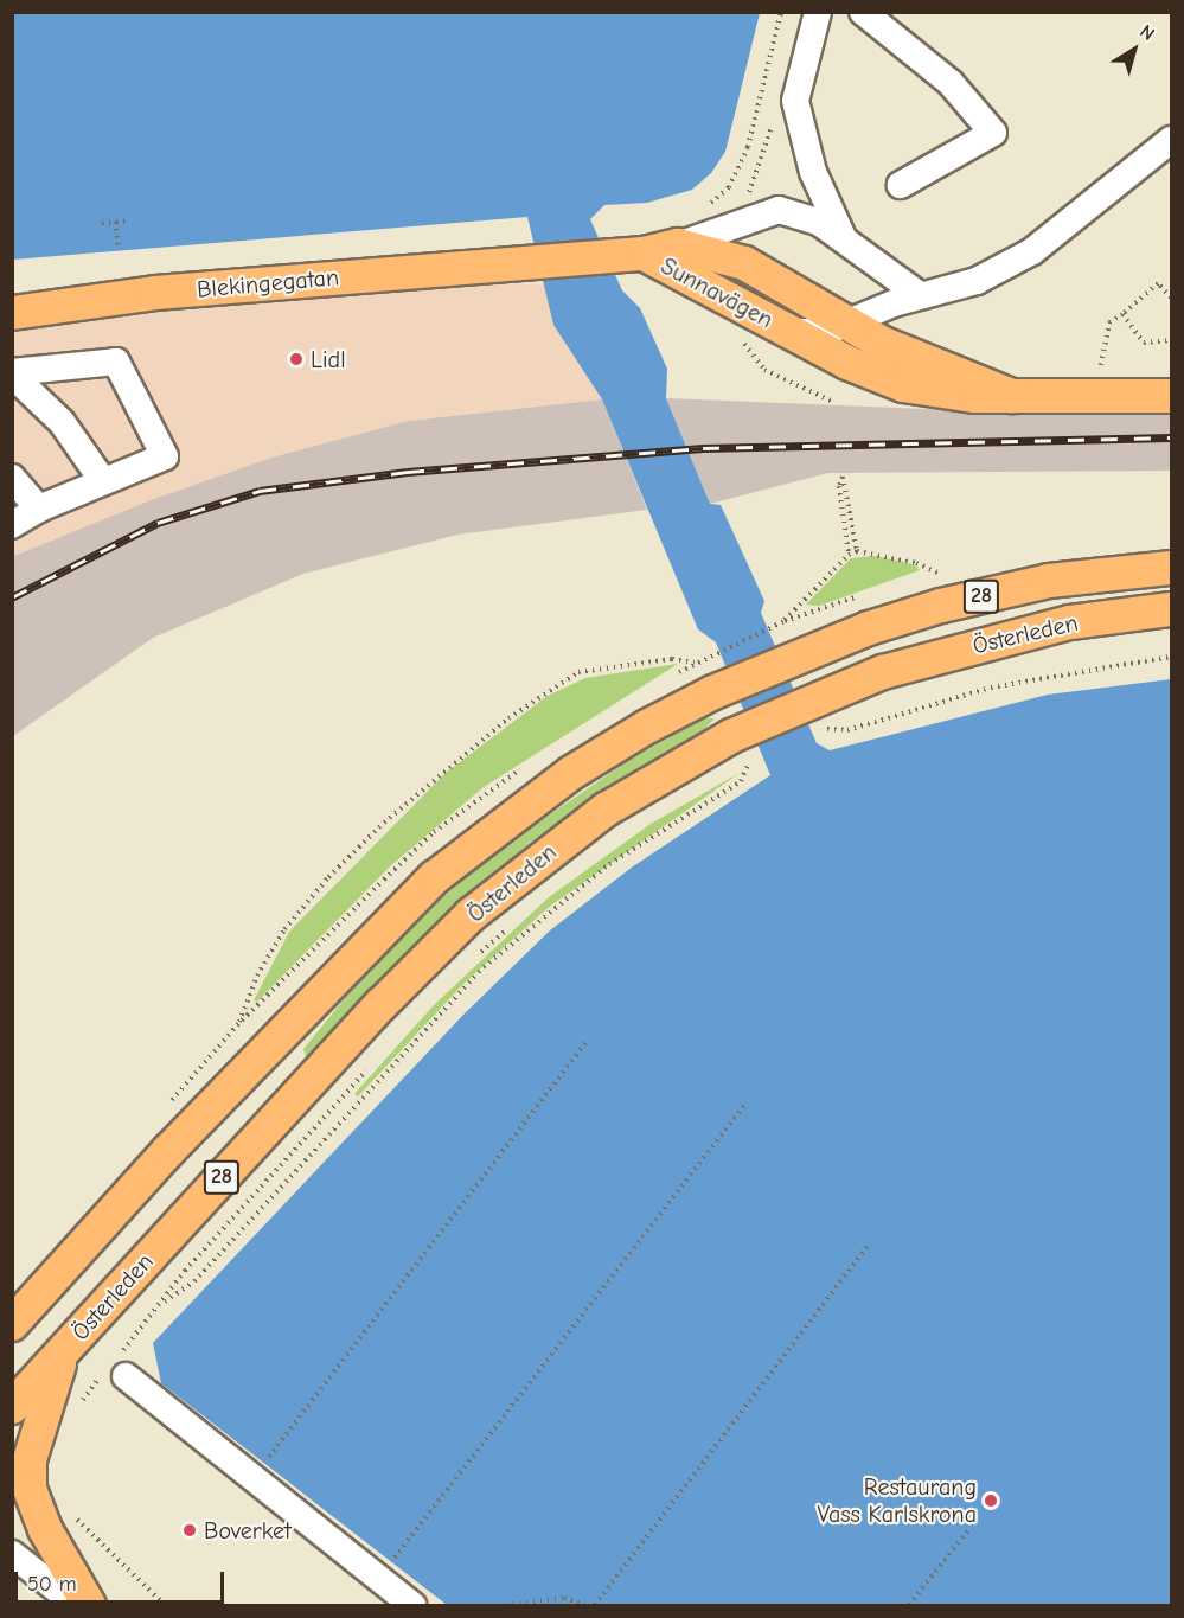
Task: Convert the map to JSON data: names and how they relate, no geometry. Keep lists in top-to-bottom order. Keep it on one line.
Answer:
{"streets":{"main road":["Blekingegatan","Sunnavägen","28","Österleden"]},"crossings":[["Blekingegatan","Sunnavägen"]],"places":["Lidl","Restaurang Vass Karlskrona","Boverket"],"scale_bar":"50 m","north":"top right"}
